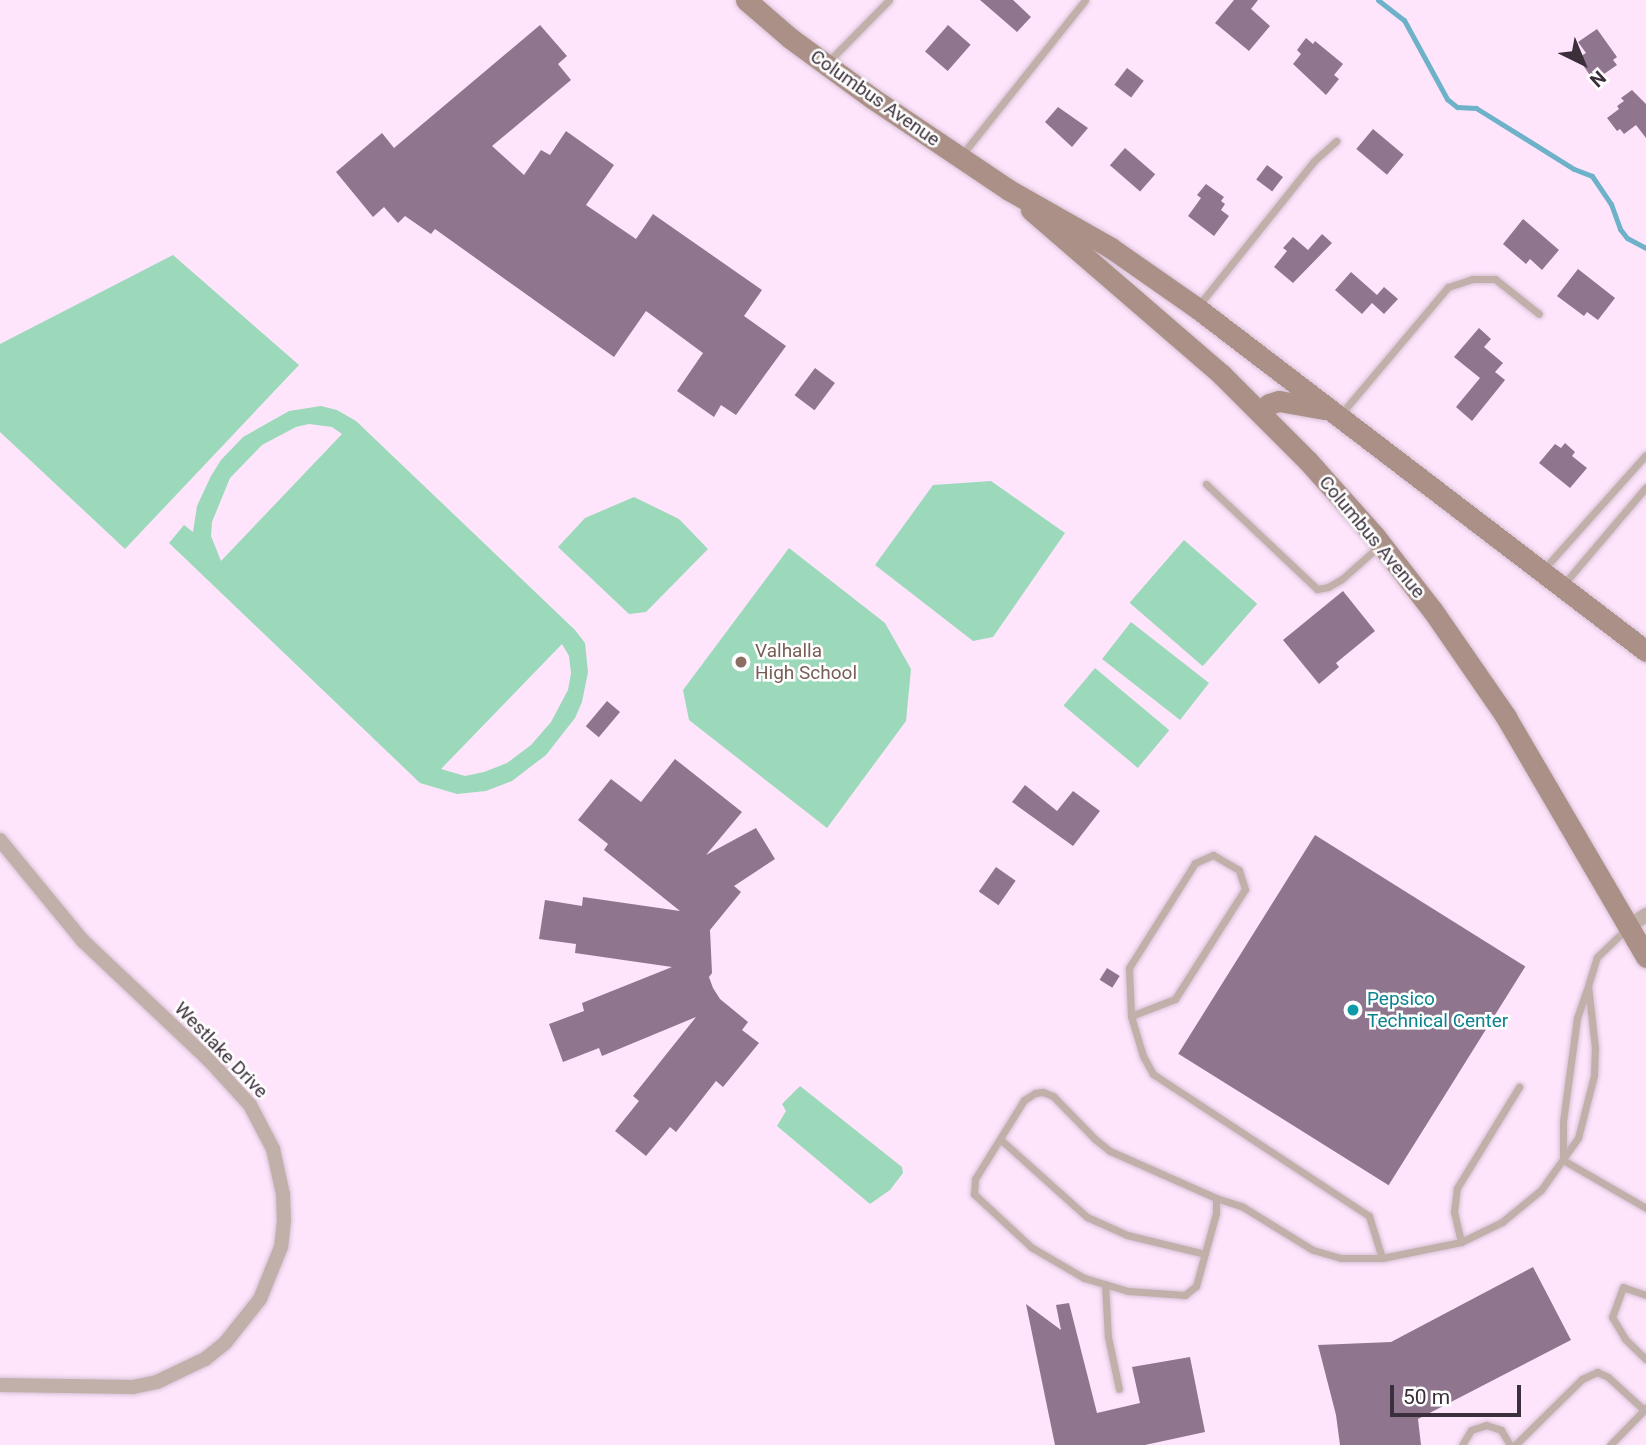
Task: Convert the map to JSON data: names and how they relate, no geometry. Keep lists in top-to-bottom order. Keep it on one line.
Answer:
{"streets":{"street":["Columbus Avenue","Westlake Drive"]},"places":["Valhalla High School","Pepsico Technical Center"],"scale_bar":"50 m","north":"bottom right"}
